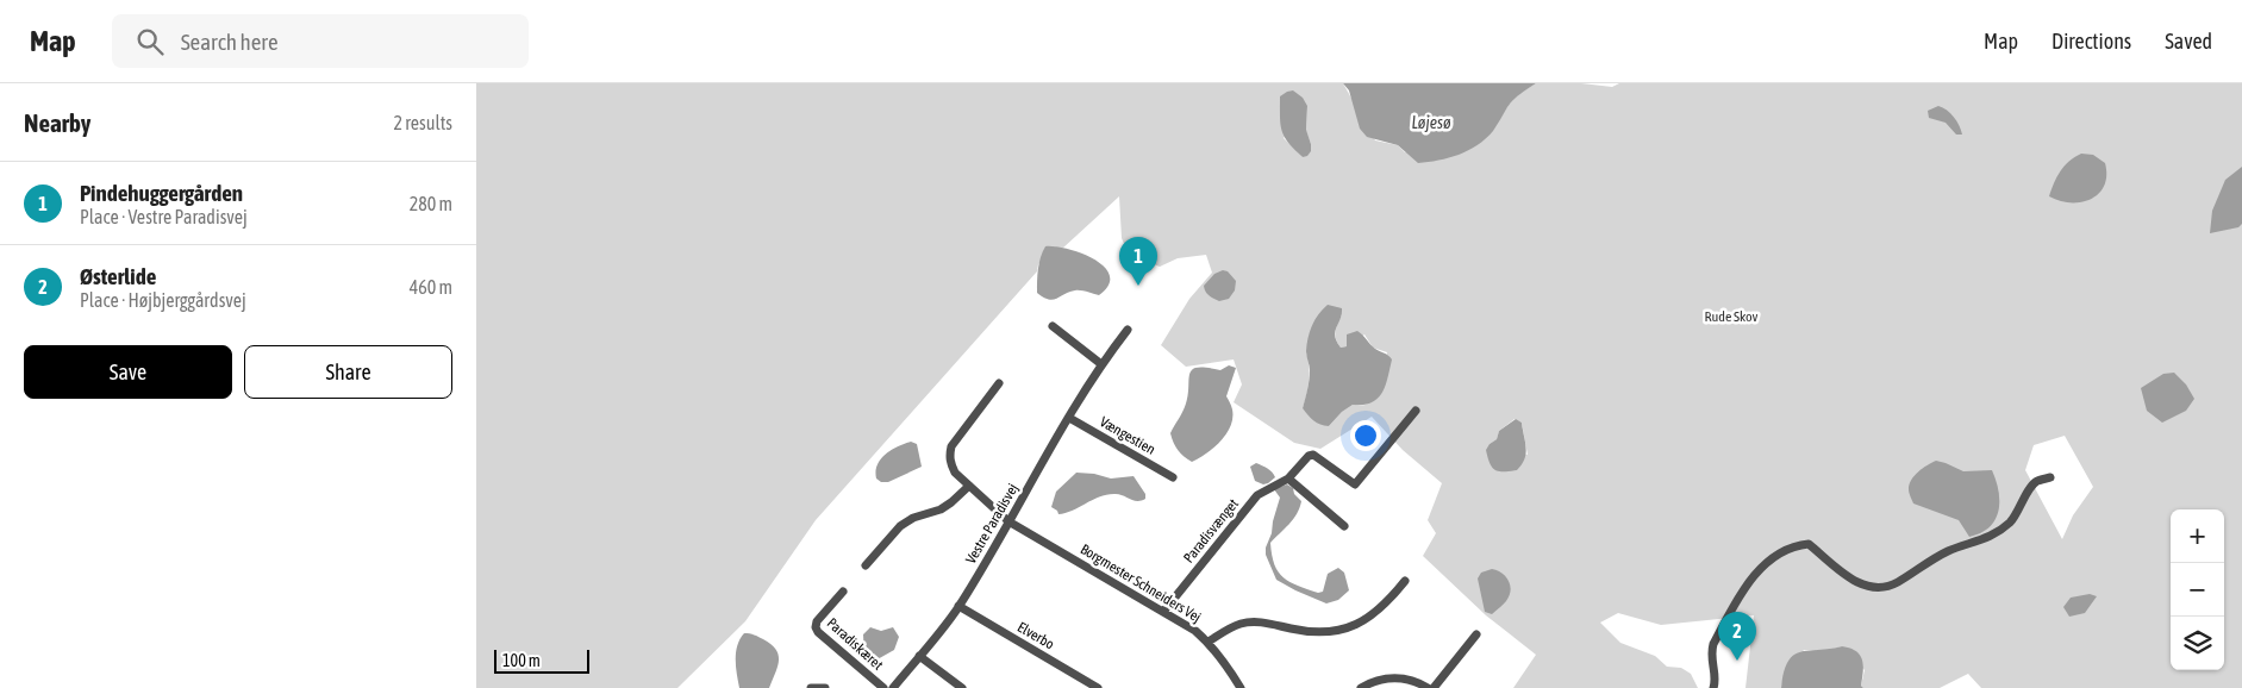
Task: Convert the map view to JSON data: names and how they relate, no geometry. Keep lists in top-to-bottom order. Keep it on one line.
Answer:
{"streets":{"street":["Vængestien","Vestre Paradisvej","Paradisvænget","Borgmester Schneiders Vej","Elverbo","Paradiskæret"]},"crossings":[["Vængestien","Vestre Paradisvej"],["Vestre Paradisvej","Borgmester Schneiders Vej"],["Vestre Paradisvej","Elverbo"],["Paradisvænget","Borgmester Schneiders Vej"]],"water":["Løjesø"],"parks":["Rude Skov"],"scale_bar":"100 m","page":{"header":"Map","search":"Search here","nav":["Map","Directions","Saved"],"heading":["Nearby","2 results"],"list":[{"mark":"1","name":"Pindehuggergården","note":"Place · Vestre Paradisvej","value":"280 m"},{"mark":"2","name":"Østerlide","note":"Place · Højbjerggårdsvej","value":"460 m"}],"pins":["1","2"],"buttons":["Save","Share"],"map_buttons":["+","−"],"scale":"100 m"}}
